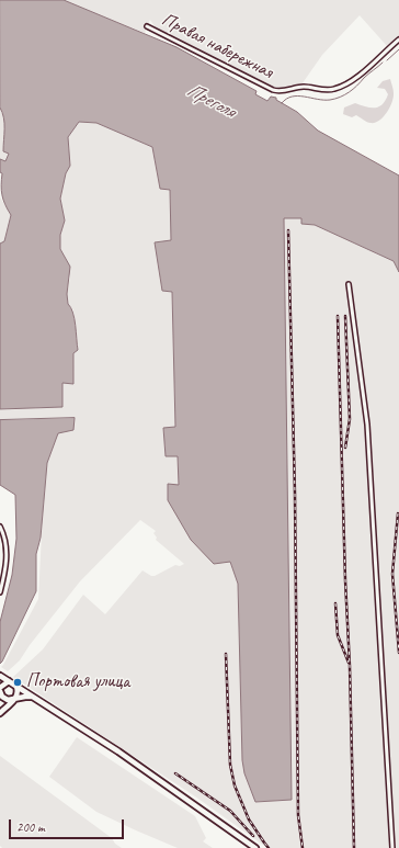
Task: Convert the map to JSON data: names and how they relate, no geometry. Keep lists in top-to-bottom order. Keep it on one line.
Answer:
{"streets":{"street":["Правая набережная"]},"water":["Преголя"],"places":["Портовая улица"],"scale_bar":"200 m"}
